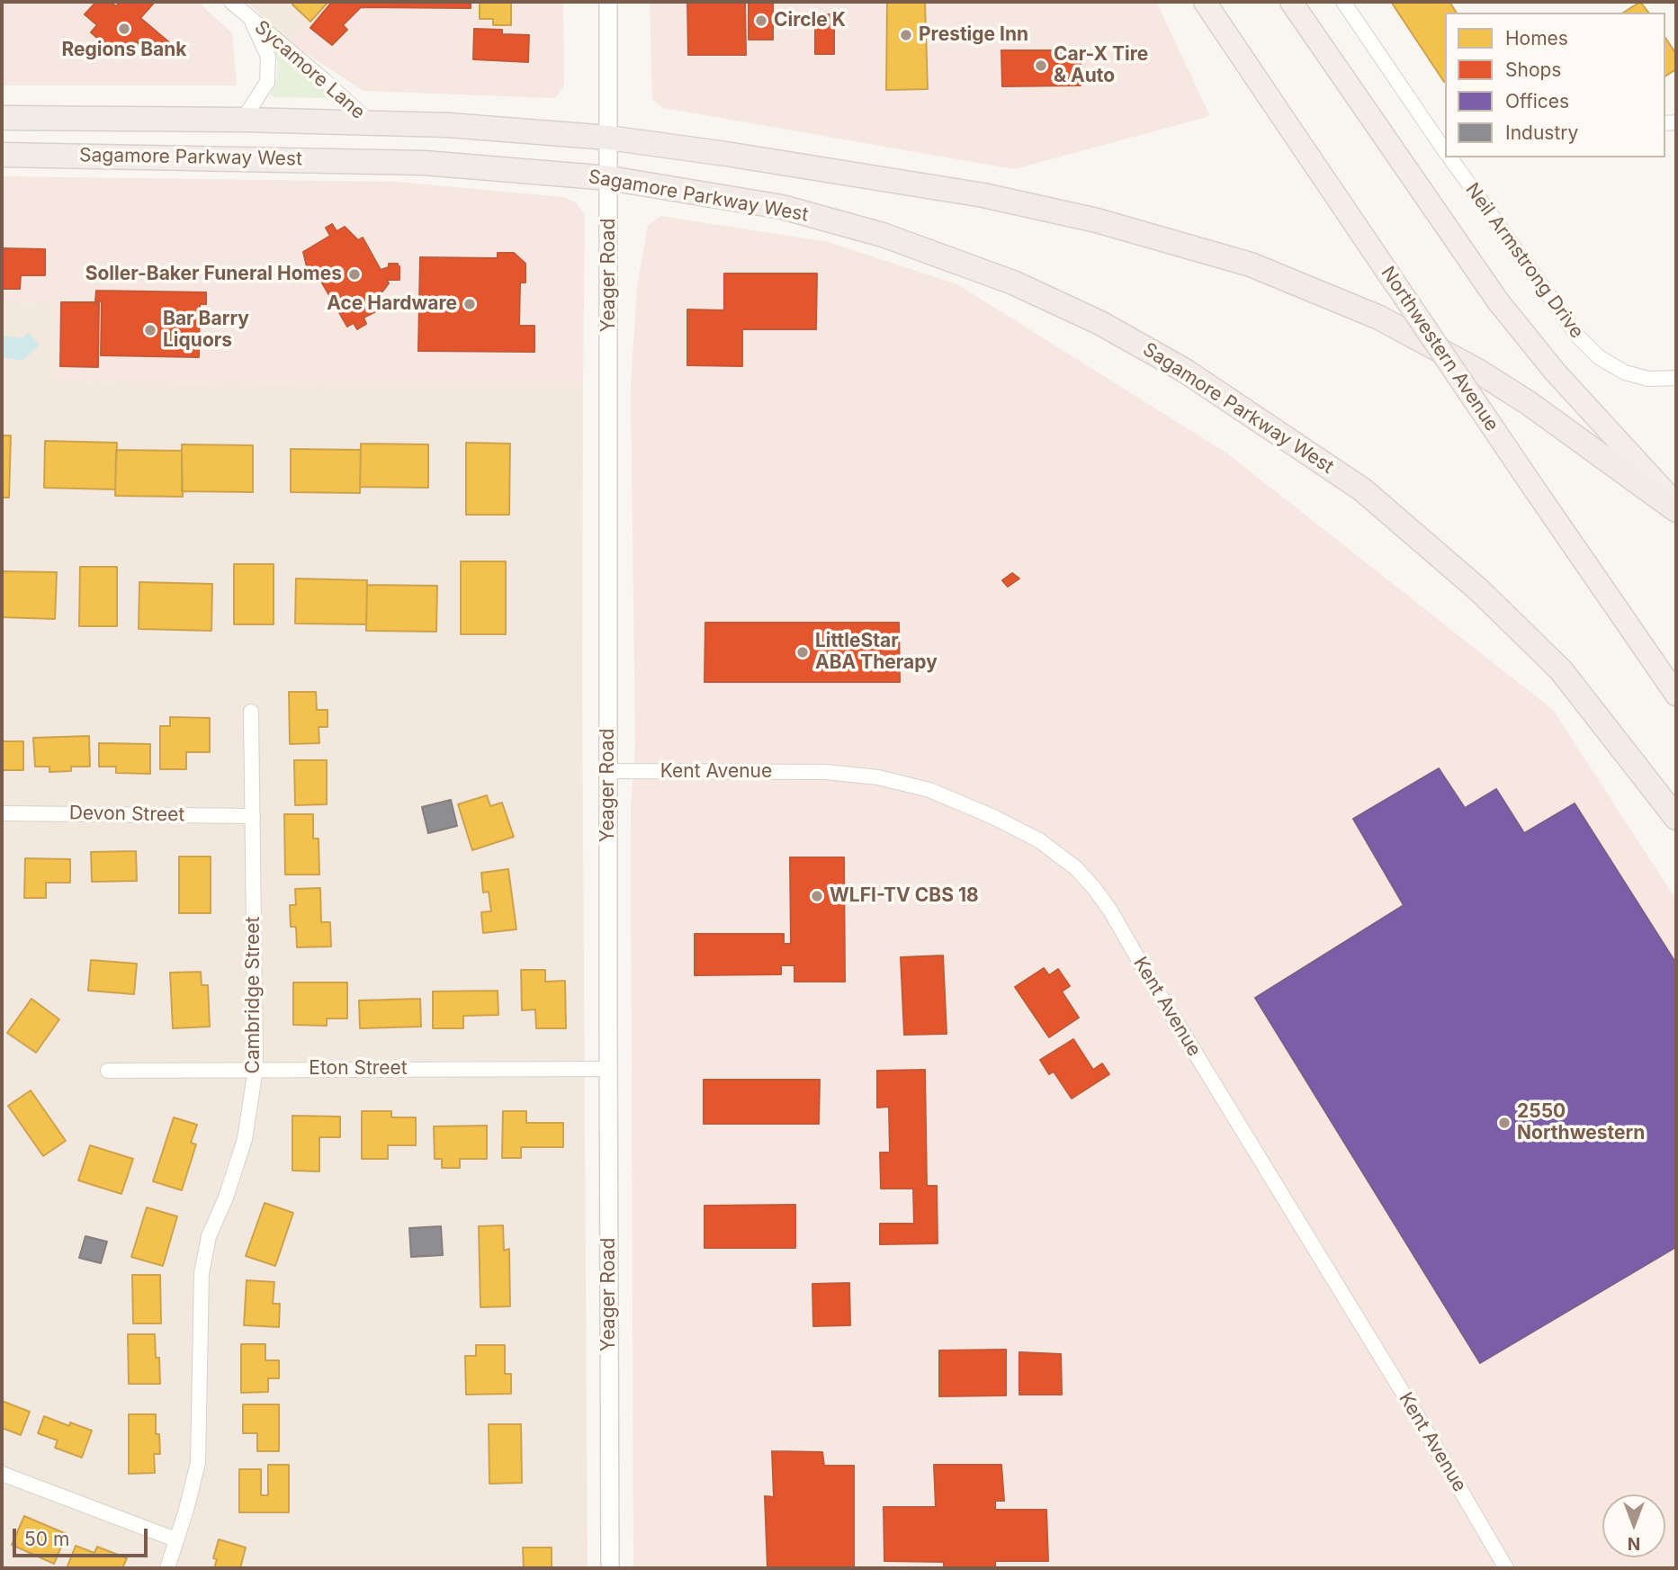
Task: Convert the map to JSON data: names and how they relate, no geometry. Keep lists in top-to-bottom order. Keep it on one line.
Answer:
{"streets":{"highway":["Sagamore Parkway West"],"main road":["Northwestern Avenue"],"street":["Sycamore Lane","Neil Armstrong Drive","Yeager Road","Kent Avenue","Devon Street","Cambridge Street","Eton Street"]},"crossings":[["Sycamore Lane","Sagamore Parkway West"],["Sagamore Parkway West","Yeager Road"],["Yeager Road","Kent Avenue"],["Yeager Road","Eton Street"],["Devon Street","Cambridge Street"],["Cambridge Street","Eton Street"]],"places":["Circle K","Regions Bank","Prestige Inn","Car-X Tire & Auto","Soller-Baker Funeral Homes","Ace Hardware","Bar Barry Liquors","LittleStar ABA Therapy","WLFI-TV CBS 18","2550 Northwestern"],"legend":["Homes","Shops","Offices","Industry"],"scale_bar":"50 m","north":"bottom"}
